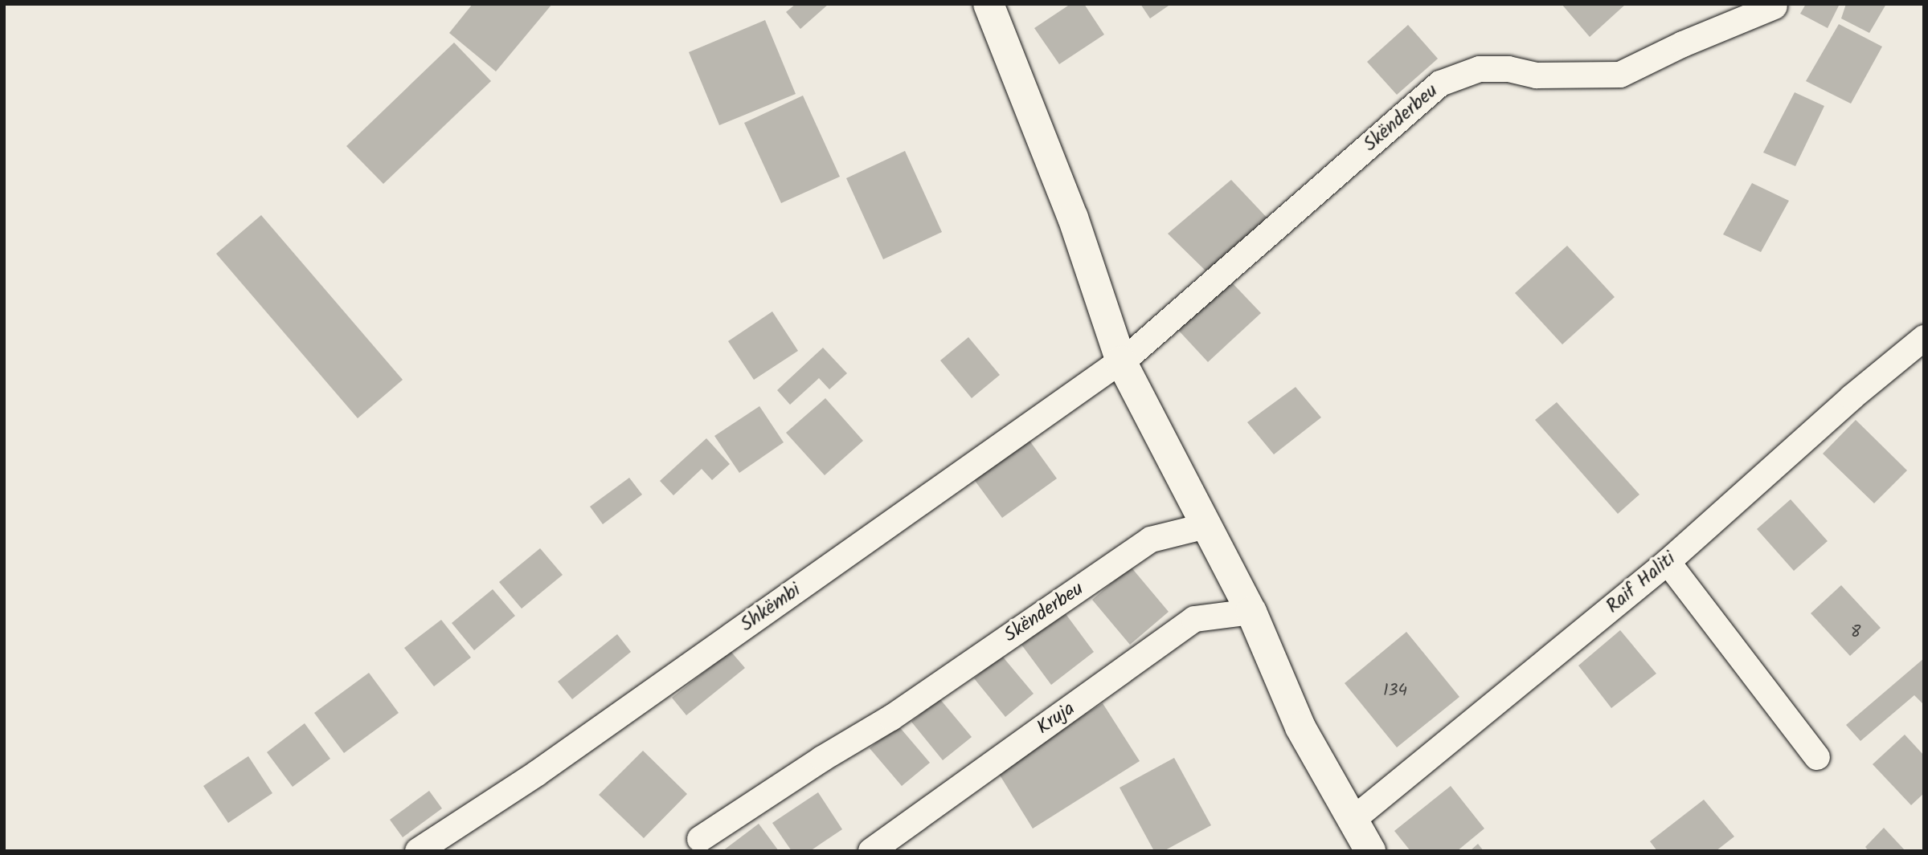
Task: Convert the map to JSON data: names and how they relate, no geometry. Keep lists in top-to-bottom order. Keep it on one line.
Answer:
{"streets":{"street":["Skënderbeu","Raif Haliti","Shkëmbi","Kruja"]},"crossings":[["Skënderbeu","Shkëmbi"]],"house_numbers":["8","134"]}
